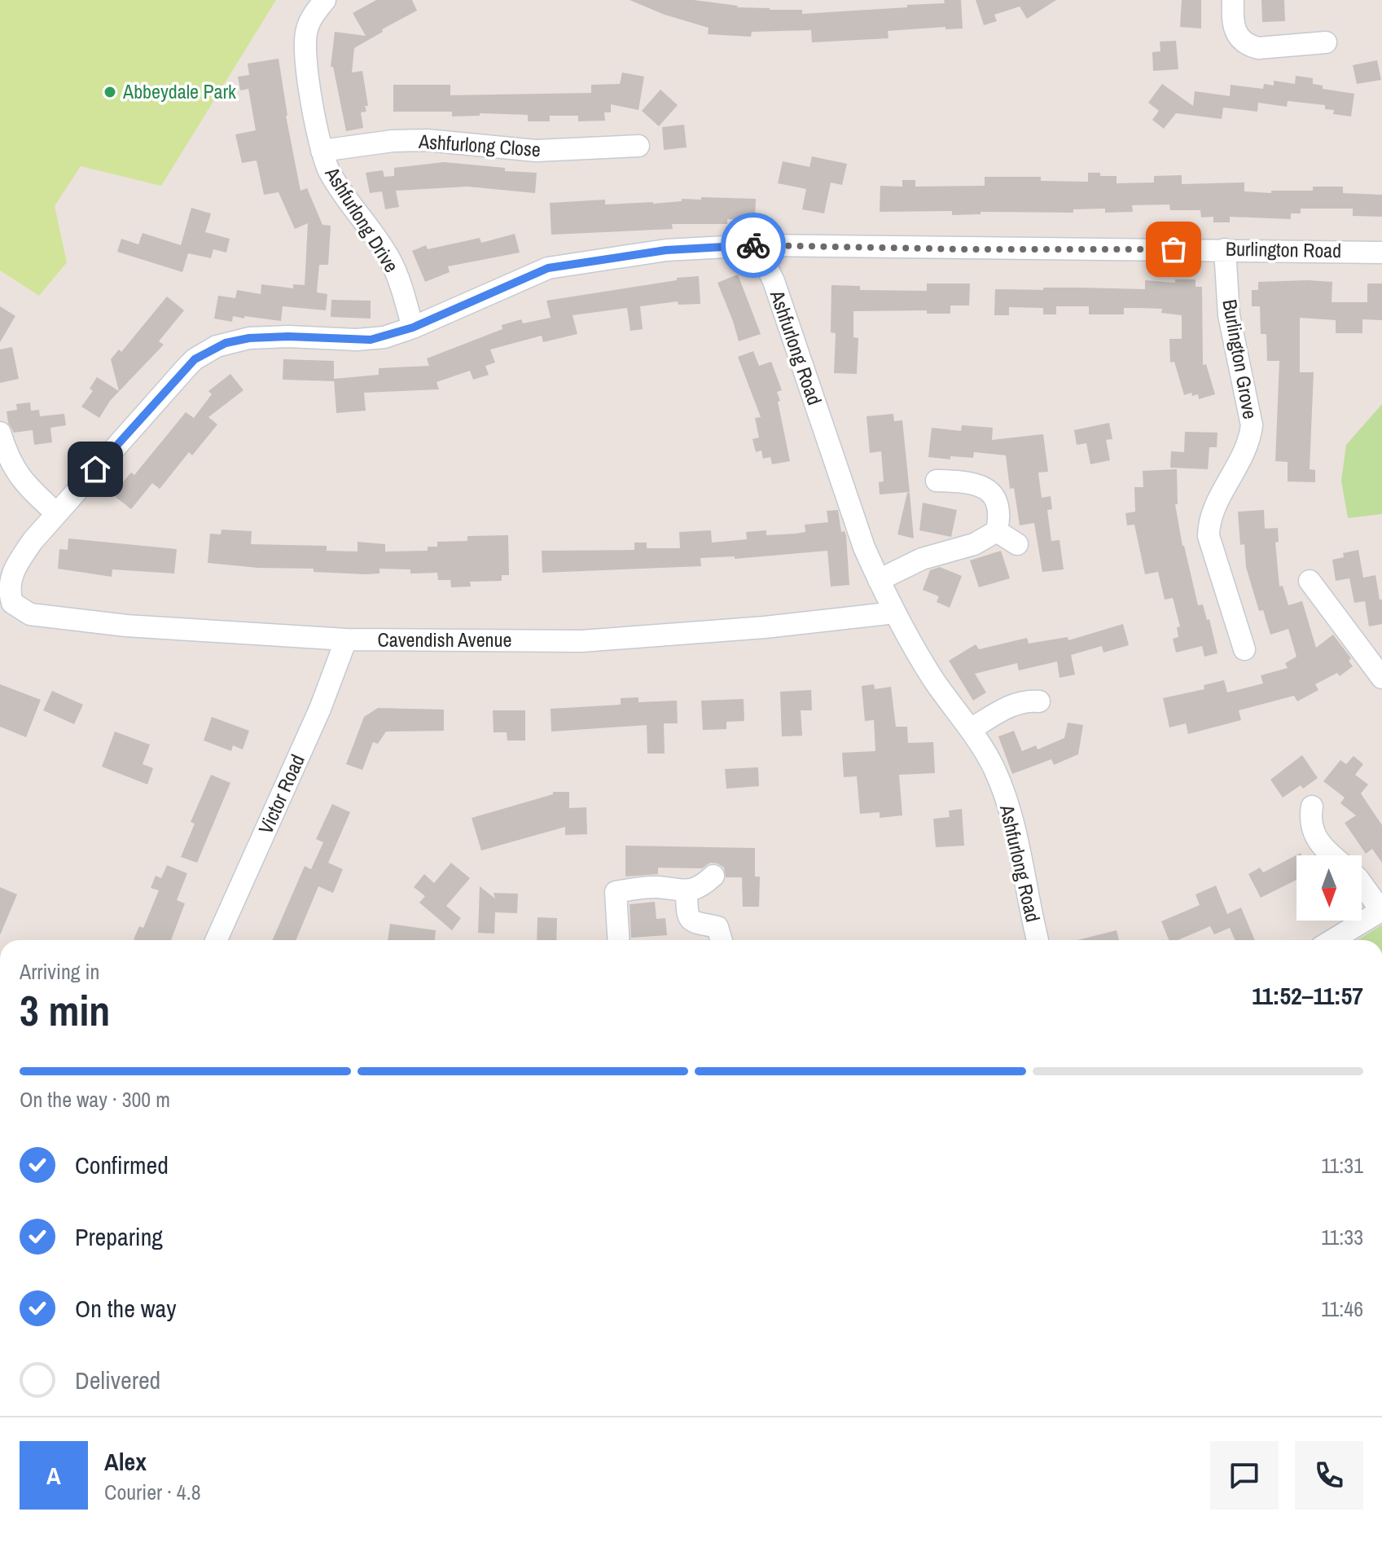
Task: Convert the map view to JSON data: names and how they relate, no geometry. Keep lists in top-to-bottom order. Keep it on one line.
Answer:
{"streets":{"street":["Ashfurlong Close","Ashfurlong Drive","Burlington Road","Ashfurlong Road","Burlington Grove","Cavendish Avenue","Victor Road"]},"crossings":[["Ashfurlong Close","Ashfurlong Drive"],["Burlington Road","Ashfurlong Road"],["Burlington Road","Burlington Grove"],["Ashfurlong Road","Cavendish Avenue"],["Cavendish Avenue","Victor Road"]],"places":["Abbeydale Park"],"north":"bottom","page":{"heading":["3 min","Arriving in","11:52–11:57"],"panel":["Alex","Courier · 4.8"],"bar":"On the way · 300 m","list":[["Confirmed","11:31"],["Preparing","11:33"],["On the way","11:46"],"Delivered"],"round":"A"}}
